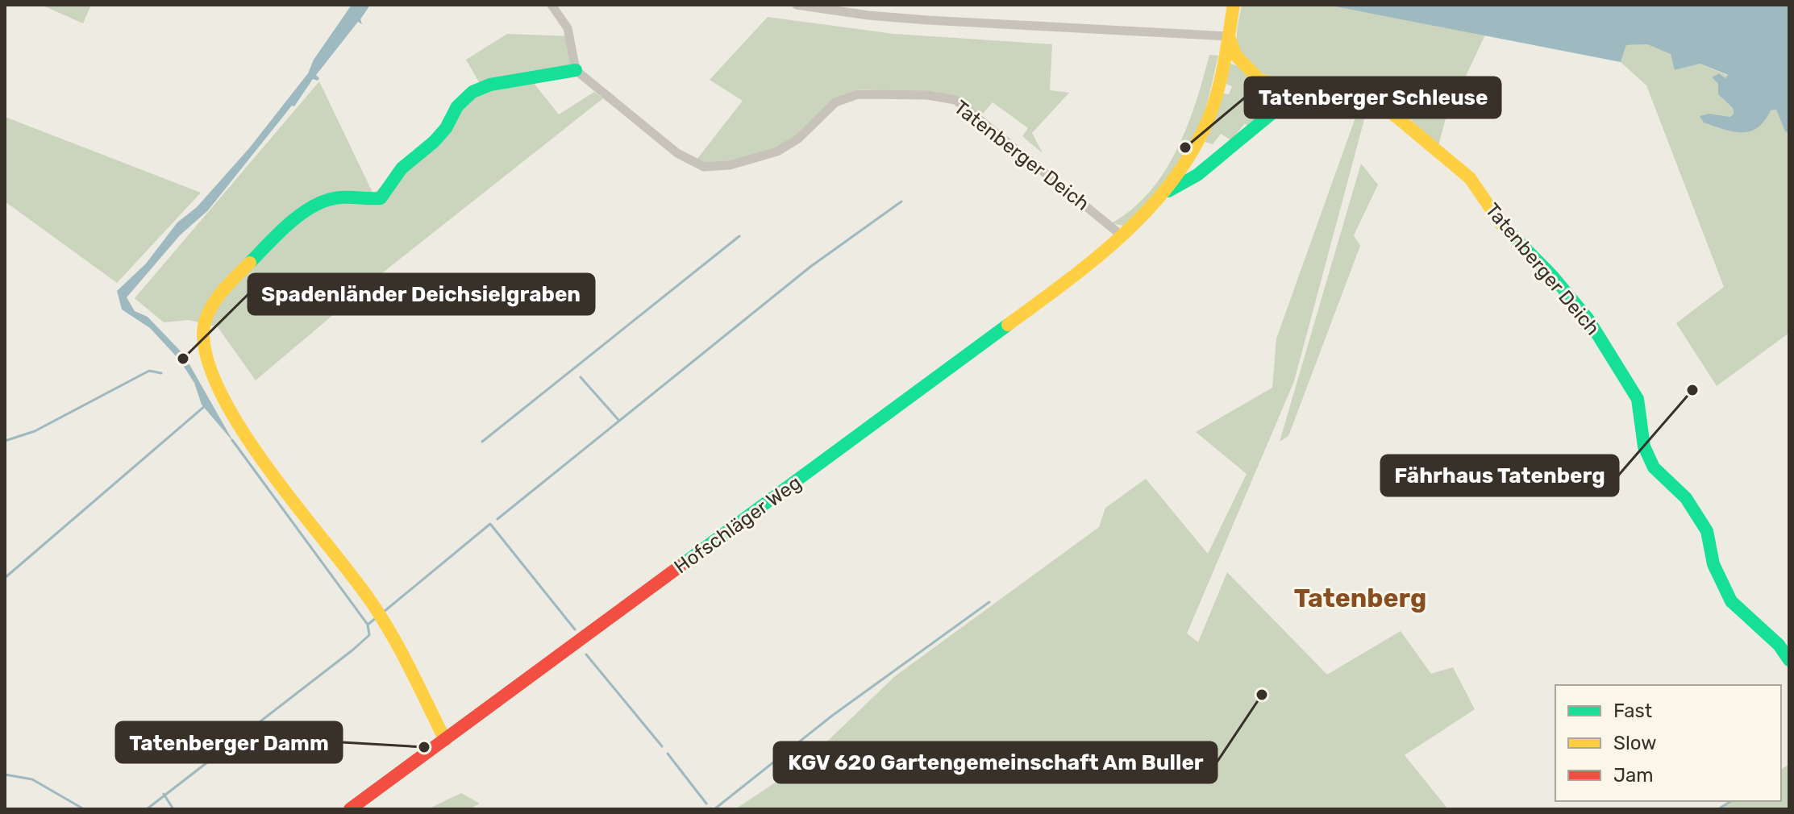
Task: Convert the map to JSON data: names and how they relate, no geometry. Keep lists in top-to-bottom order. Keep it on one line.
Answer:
{"streets":{"street":["Tatenberger Deich","Hofschläger Weg"]},"crossings":[["Tatenberger Deich","Hofschläger Weg"]],"districts":["Tatenberg"],"places":["Tatenberger Schleuse","Spadenländer Deichsielgraben","Fährhaus Tatenberg","KGV 620 Gartengemeinschaft Am Buller","Tatenberger Damm"],"legend":["Fast","Slow","Jam"]}
